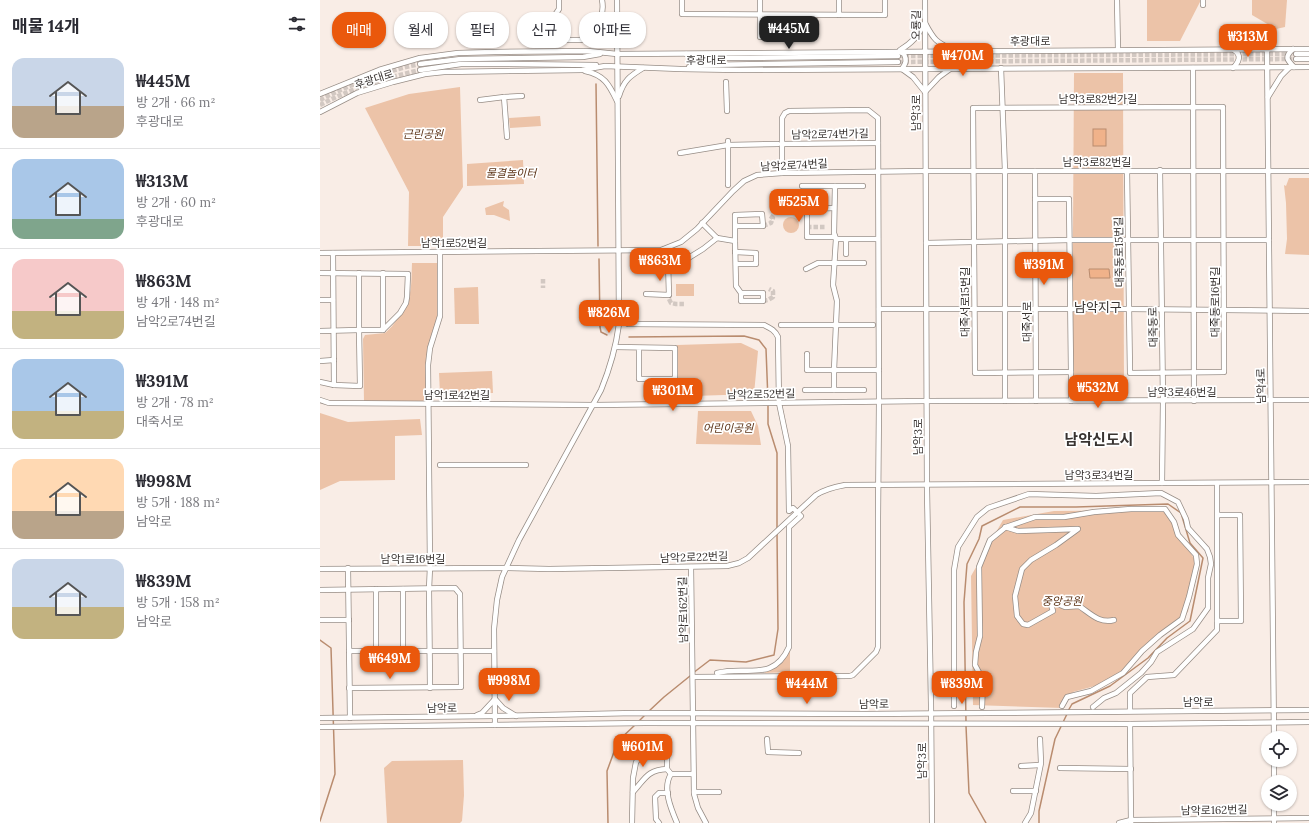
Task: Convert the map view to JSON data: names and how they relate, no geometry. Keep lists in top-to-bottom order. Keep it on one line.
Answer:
{"streets":{"street":["오룡길","후광대로","남악3로82번가길","남악3로","남악2로74번가길","남악3로82번길","남악2로74번길","남악1로52번길","대죽동로15번길","대죽서로15번길","대죽동로16번길","대죽서로","대죽동로","남악4로","남악3로46번길","남악2로52번길","남악1로42번길","남악3로34번길","남악2로22번길","남악1로16번길","남악로162번길","남악로"]},"crossings":[["오룡길","후광대로"],["오룡길","남악3로"],["후광대로","남악3로"],["후광대로","남악4로"],["남악3로82번가길","남악3로82번길"],["남악3로82번가길","대죽서로15번길"],["남악3로82번가길","대죽동로16번길"],["남악3로","남악3로82번길"],["남악3로","남악2로74번길"],["남악3로","남악3로46번길"],["남악3로","남악2로52번길"],["남악3로","남악3로34번길"],["남악3로","남악2로22번길"],["남악3로","남악로"],["남악2로74번가길","남악2로74번길"],["남악3로82번길","남악2로74번길"],["남악3로82번길","대죽동로15번길"],["남악3로82번길","대죽서로15번길"],["남악3로82번길","대죽동로16번길"],["남악3로82번길","대죽서로"],["남악3로82번길","대죽동로"],["남악3로82번길","남악4로"],["남악2로74번길","남악1로52번길"],["대죽동로15번길","대죽동로16번길"],["대죽동로15번길","대죽동로"],["대죽서로15번길","대죽서로"],["대죽동로16번길","대죽동로"],["대죽서로","남악3로46번길"],["대죽동로","남악3로46번길"],["대죽동로","남악3로34번길"],["남악4로","남악3로46번길"],["남악4로","남악3로34번길"],["남악4로","남악로"],["남악3로46번길","남악2로52번길"],["남악2로52번길","남악1로42번길"],["남악3로34번길","남악2로22번길"],["남악2로22번길","남악1로16번길"],["남악2로22번길","남악로162번길"]],"districts":["남악지구","남악신도시"],"parks":["근린공원","물결놀이터","어린이공원","중앙공원"],"page":{"heading":"매물 14개","chip":["매매","월세","필터","신규","아파트"],"price":["₩445M","₩313M","₩470M","₩525M","₩863M","₩391M","₩826M","₩532M","₩301M","₩649M","₩998M","₩444M","₩839M","₩601M"],"list":[{"name":"₩445M","note":"방 2개 · 66 m² · 후광대로"},{"name":"₩313M","note":"방 2개 · 60 m² · 후광대로"},{"name":"₩863M","note":"방 4개 · 148 m² · 남악2로74번길"},{"name":"₩391M","note":"방 2개 · 78 m² · 대죽서로"},{"name":"₩998M","note":"방 5개 · 188 m² · 남악로"},{"name":"₩839M","note":"방 5개 · 158 m² · 남악로"}]}}
